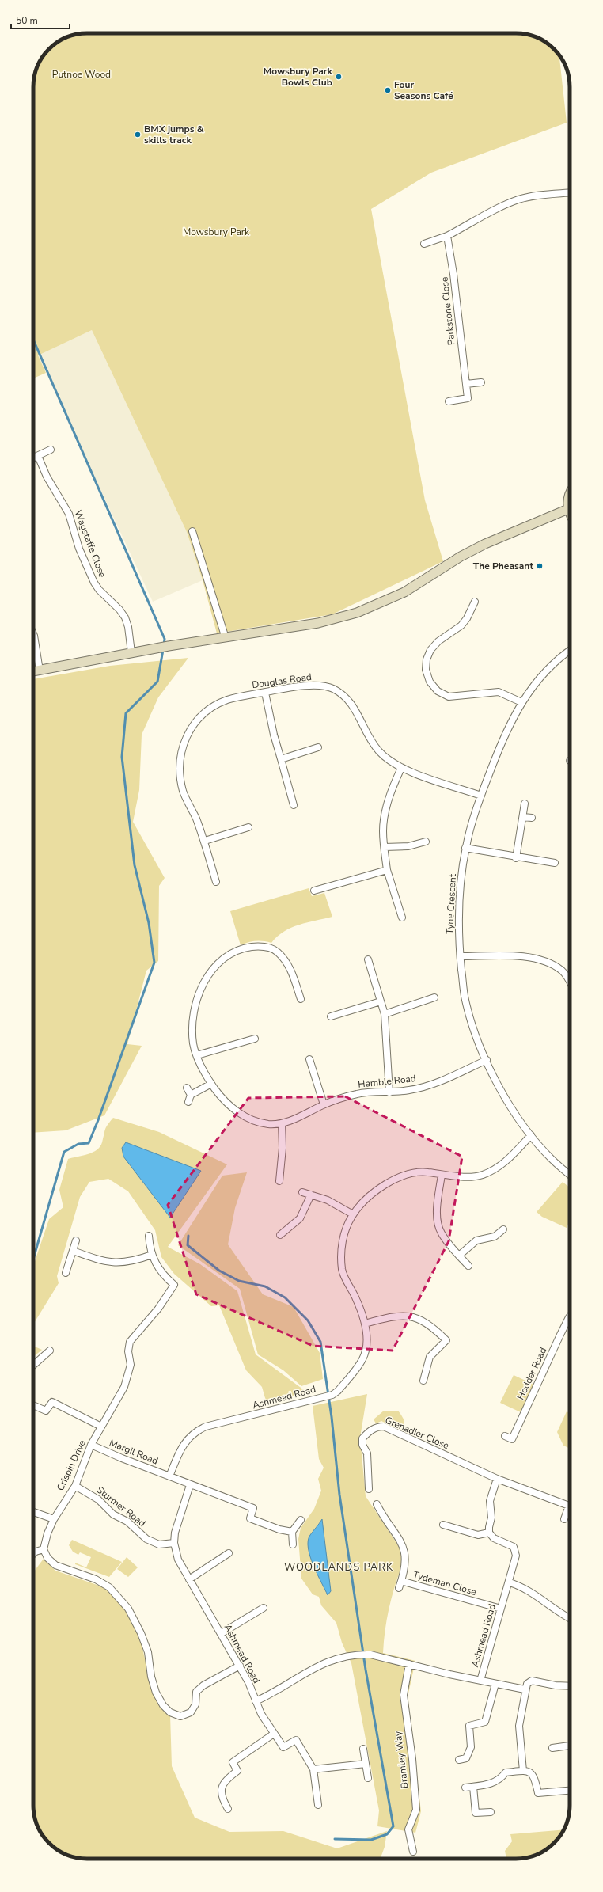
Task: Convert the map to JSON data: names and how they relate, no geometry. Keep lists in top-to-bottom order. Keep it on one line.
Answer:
{"streets":{"street":["Parkstone Close","Wagstaffe Close","Douglas Road","Tyne Crescent","Hamble Road","Hodder Road","Ashmead Road","Grenadier Close","Margil Road","Crispin Drive","Sturmer Road","Tydeman Close","Bramley Way"]},"crossings":[["Douglas Road","Tyne Crescent"],["Tyne Crescent","Hamble Road"],["Ashmead Road","Margil Road"],["Ashmead Road","Sturmer Road"],["Ashmead Road","Tydeman Close"],["Ashmead Road","Bramley Way"],["Margil Road","Crispin Drive"],["Crispin Drive","Sturmer Road"]],"districts":["WOODLANDS PARK"],"parks":["Putnoe Wood","Mowsbury Park"],"places":["Mowsbury Park Bowls Club","Four Seasons Café","BMX jumps & skills track","The Pheasant"],"scale_bar":"50 m"}
